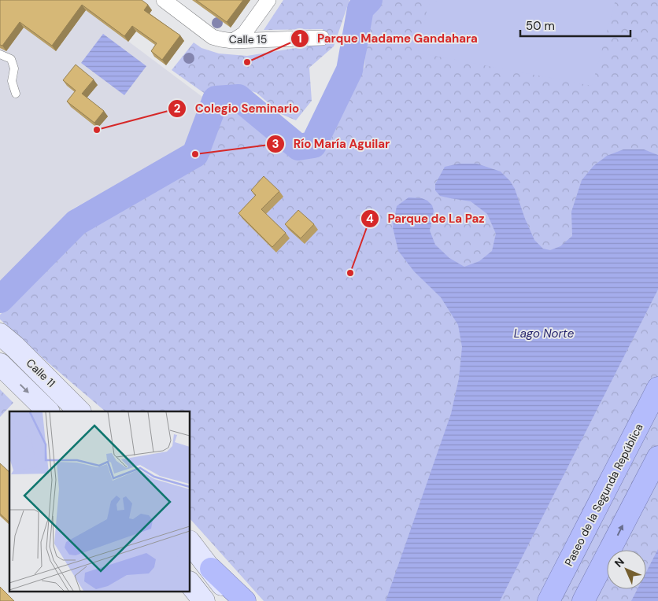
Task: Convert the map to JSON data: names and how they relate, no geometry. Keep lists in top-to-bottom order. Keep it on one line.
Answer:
{"streets":{"highway":["Paseo de la Segunda República"],"main road":["Calle 11"],"street":["Calle 15"]},"water":["Lago Norte"],"places":["Parque Madame Gandahara","Colegio Seminario","Río María Aguilar","Parque de La Paz"],"scale_bar":"50 m","north":"top left"}
